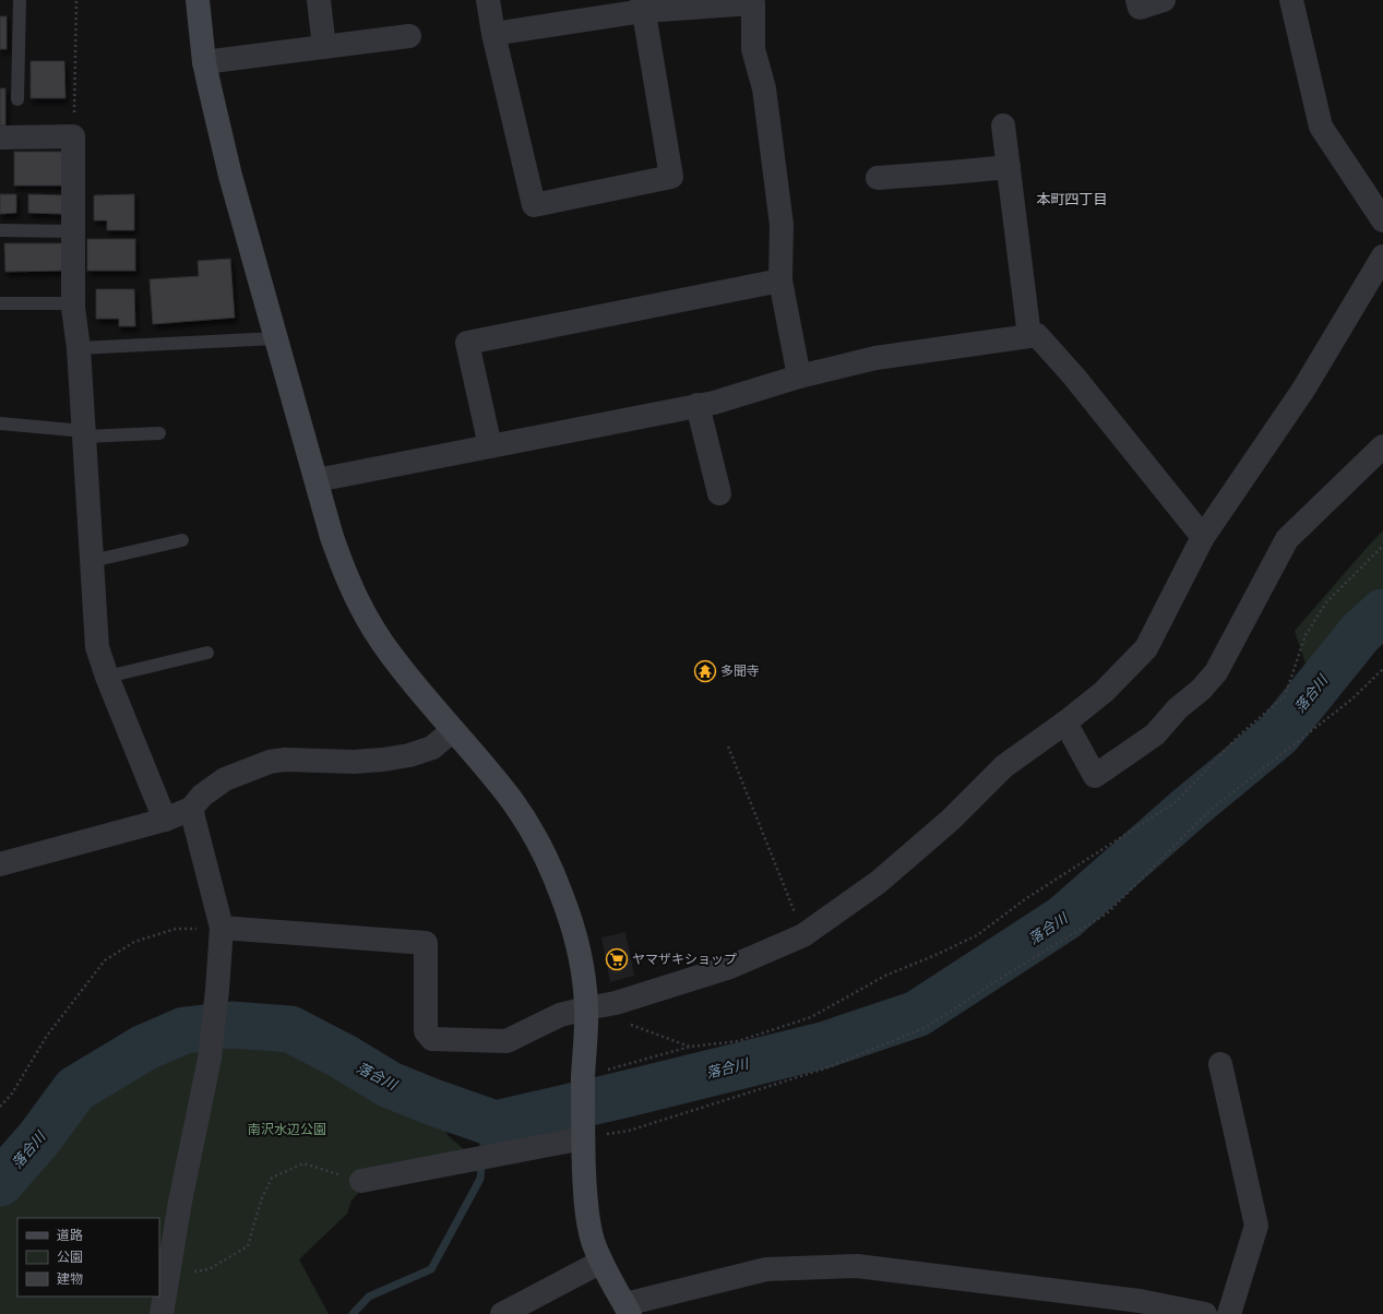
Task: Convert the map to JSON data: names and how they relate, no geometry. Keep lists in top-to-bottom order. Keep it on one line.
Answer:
{"districts":["本町四丁目"],"water":["落合川"],"parks":["南沢水辺公園"],"places":{"temple":["多聞寺"],"supermarket":["ヤマザキショップ"]},"legend":["道路","公園","建物"]}
